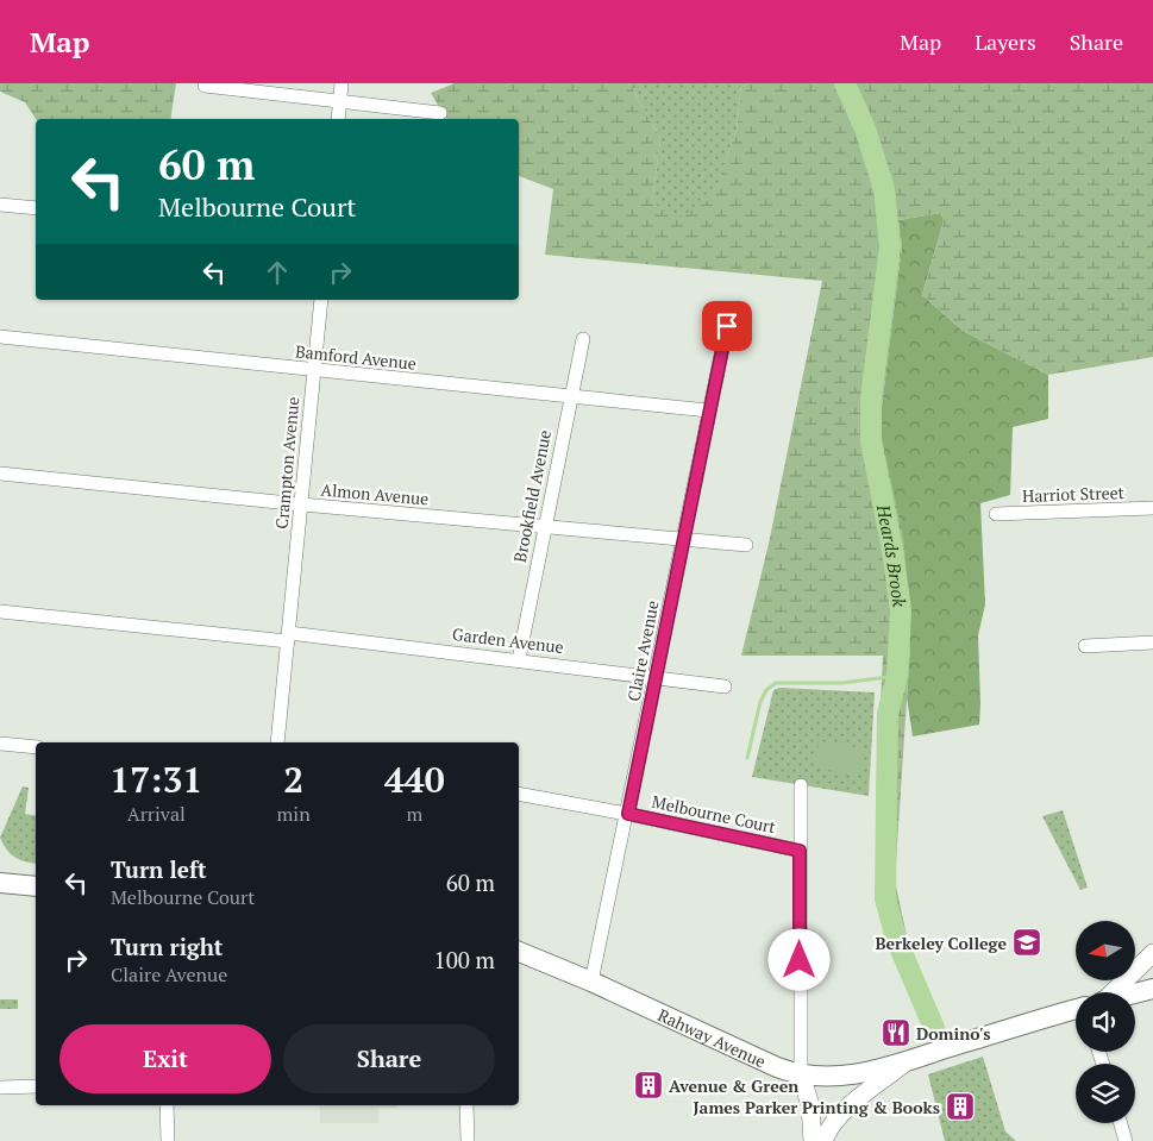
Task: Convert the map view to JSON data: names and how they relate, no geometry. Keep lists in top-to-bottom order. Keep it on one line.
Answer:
{"streets":{"main road":["Rahway Avenue"],"street":["Bamford Avenue","Crampton Avenue","Almon Avenue","Harriot Street","Brookfield Avenue","Garden Avenue","Claire Avenue","Melbourne Court"]},"crossings":[["Bamford Avenue","Crampton Avenue"],["Bamford Avenue","Brookfield Avenue"],["Bamford Avenue","Claire Avenue"],["Crampton Avenue","Almon Avenue"],["Crampton Avenue","Garden Avenue"],["Almon Avenue","Brookfield Avenue"],["Almon Avenue","Claire Avenue"],["Brookfield Avenue","Garden Avenue"],["Garden Avenue","Claire Avenue"],["Claire Avenue","Melbourne Court"],["Claire Avenue","Rahway Avenue"]],"water":["Heards Brook"],"places":{"school or university":["Berkeley College"],"restaurant":["Domino's"],"building":["Avenue & Green","James Parker Printing & Books"]},"north":"left","page":{"header":"Map","nav":["Map","Layers","Share"],"turn":["60 m","Melbourne Court"],"eta":["17:31","Arrival","2","min","440","m"],"list":[{"name":"Turn left","note":"Melbourne Court","value":"60 m"},{"name":"Turn right","note":"Claire Avenue","value":"100 m"}],"buttons":["Exit","Share"]}}
